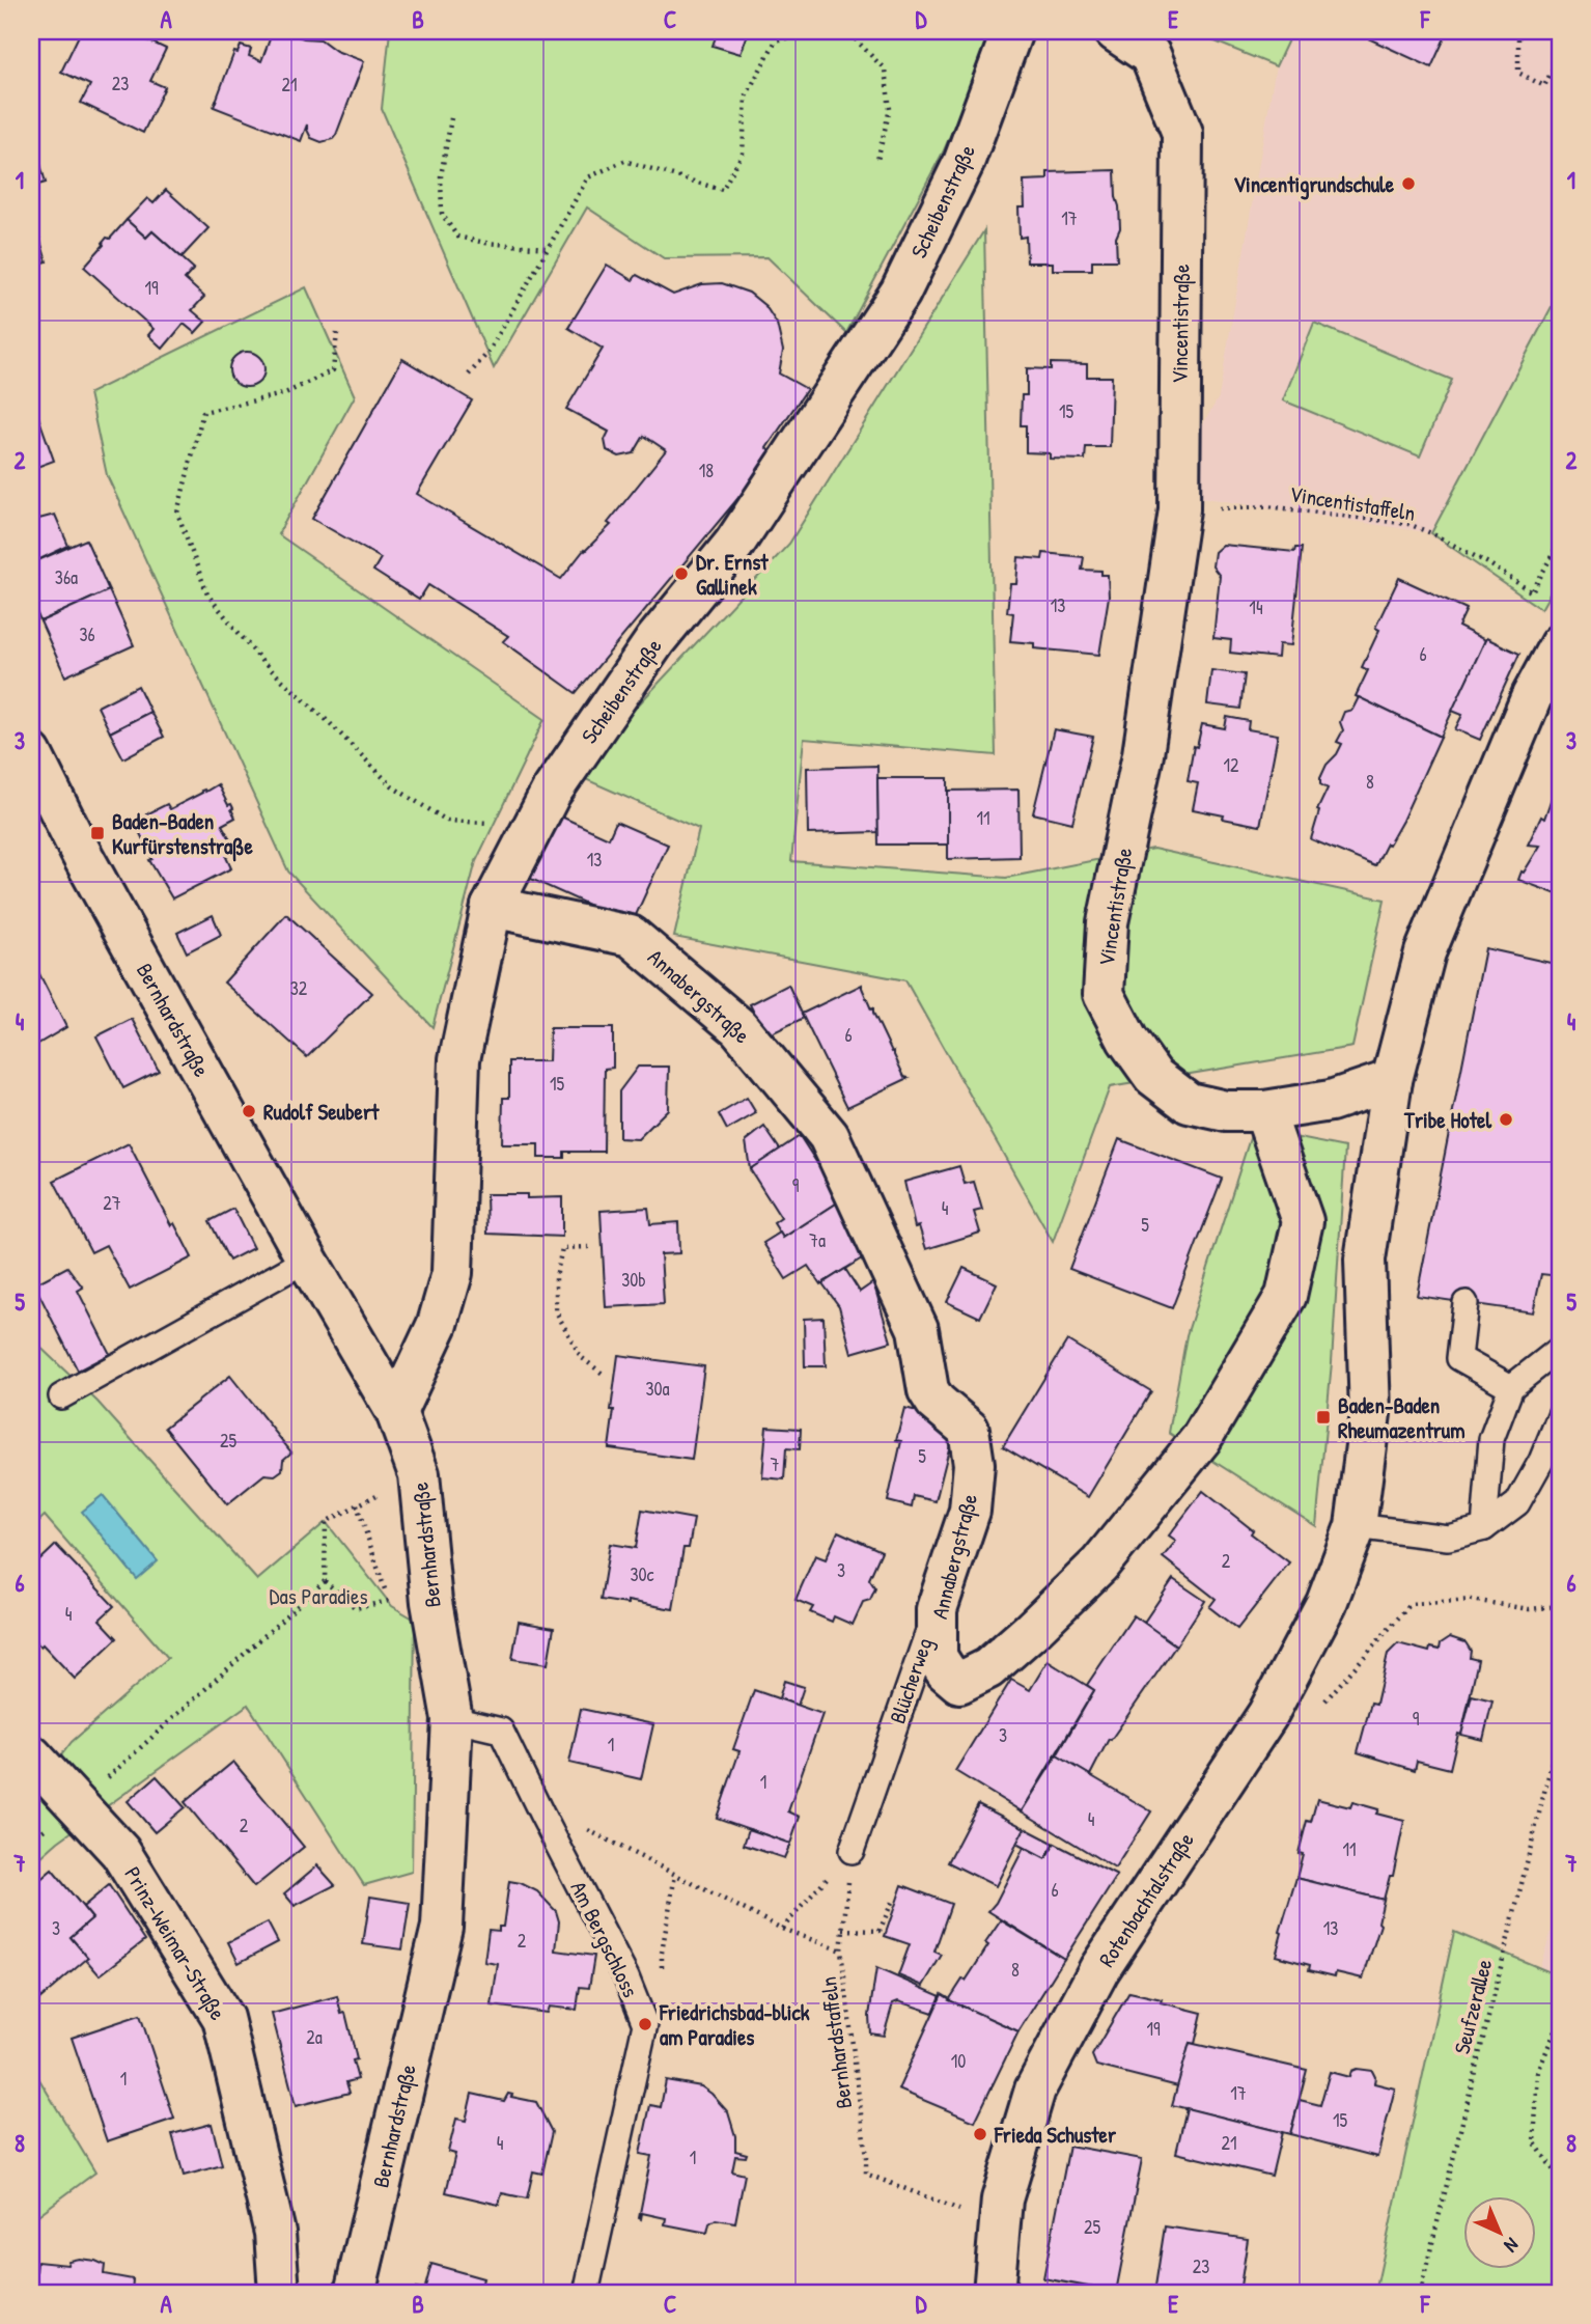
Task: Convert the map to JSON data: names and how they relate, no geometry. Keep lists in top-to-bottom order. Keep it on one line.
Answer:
{"streets":{"street":["Scheibenstraße","Vincentistraße","Annabergstraße","Bernhardstraße","Rotenbachtalstraße","Prinz-Weimar-Straße"],"lane":["Blücherweg","Am Bergschloss"],"path":["Vincentistaffeln","Seufzerallee","Bernhardstaffeln"]},"crossings":[["Scheibenstraße","Annabergstraße"],["Scheibenstraße","Bernhardstraße"],["Vincentistraße","Annabergstraße"],["Vincentistraße","Rotenbachtalstraße"],["Annabergstraße","Blücherweg"],["Bernhardstraße","Am Bergschloss"]],"parks":["Das Paradies"],"places":{"other":["Vincentigrundschule","Dr. Ernst Gallinek","Rudolf Seubert","Tribe Hotel","Friedrichsbad-blick am Paradies","Frieda Schuster"],"transit":["Baden-Baden Kurfürstenstraße","Baden-Baden Rheumazentrum"]},"house_numbers":["23","21","17","19","15","18","36a","13","14","36","6","12","8","11","13","32","6","15","9","27","4","5","7a","30b","30a","25","5","7","2","3","30c","4","9","3","1","1","4","2","11","6","3","13","2","8","19","2a","10","1","17","15","4","21","1","25","23"],"north":"bottom right","grid":{"columns":["A","B","C","D","E","F"],"rows":["1","2","3","4","5","6","7","8"]}}
